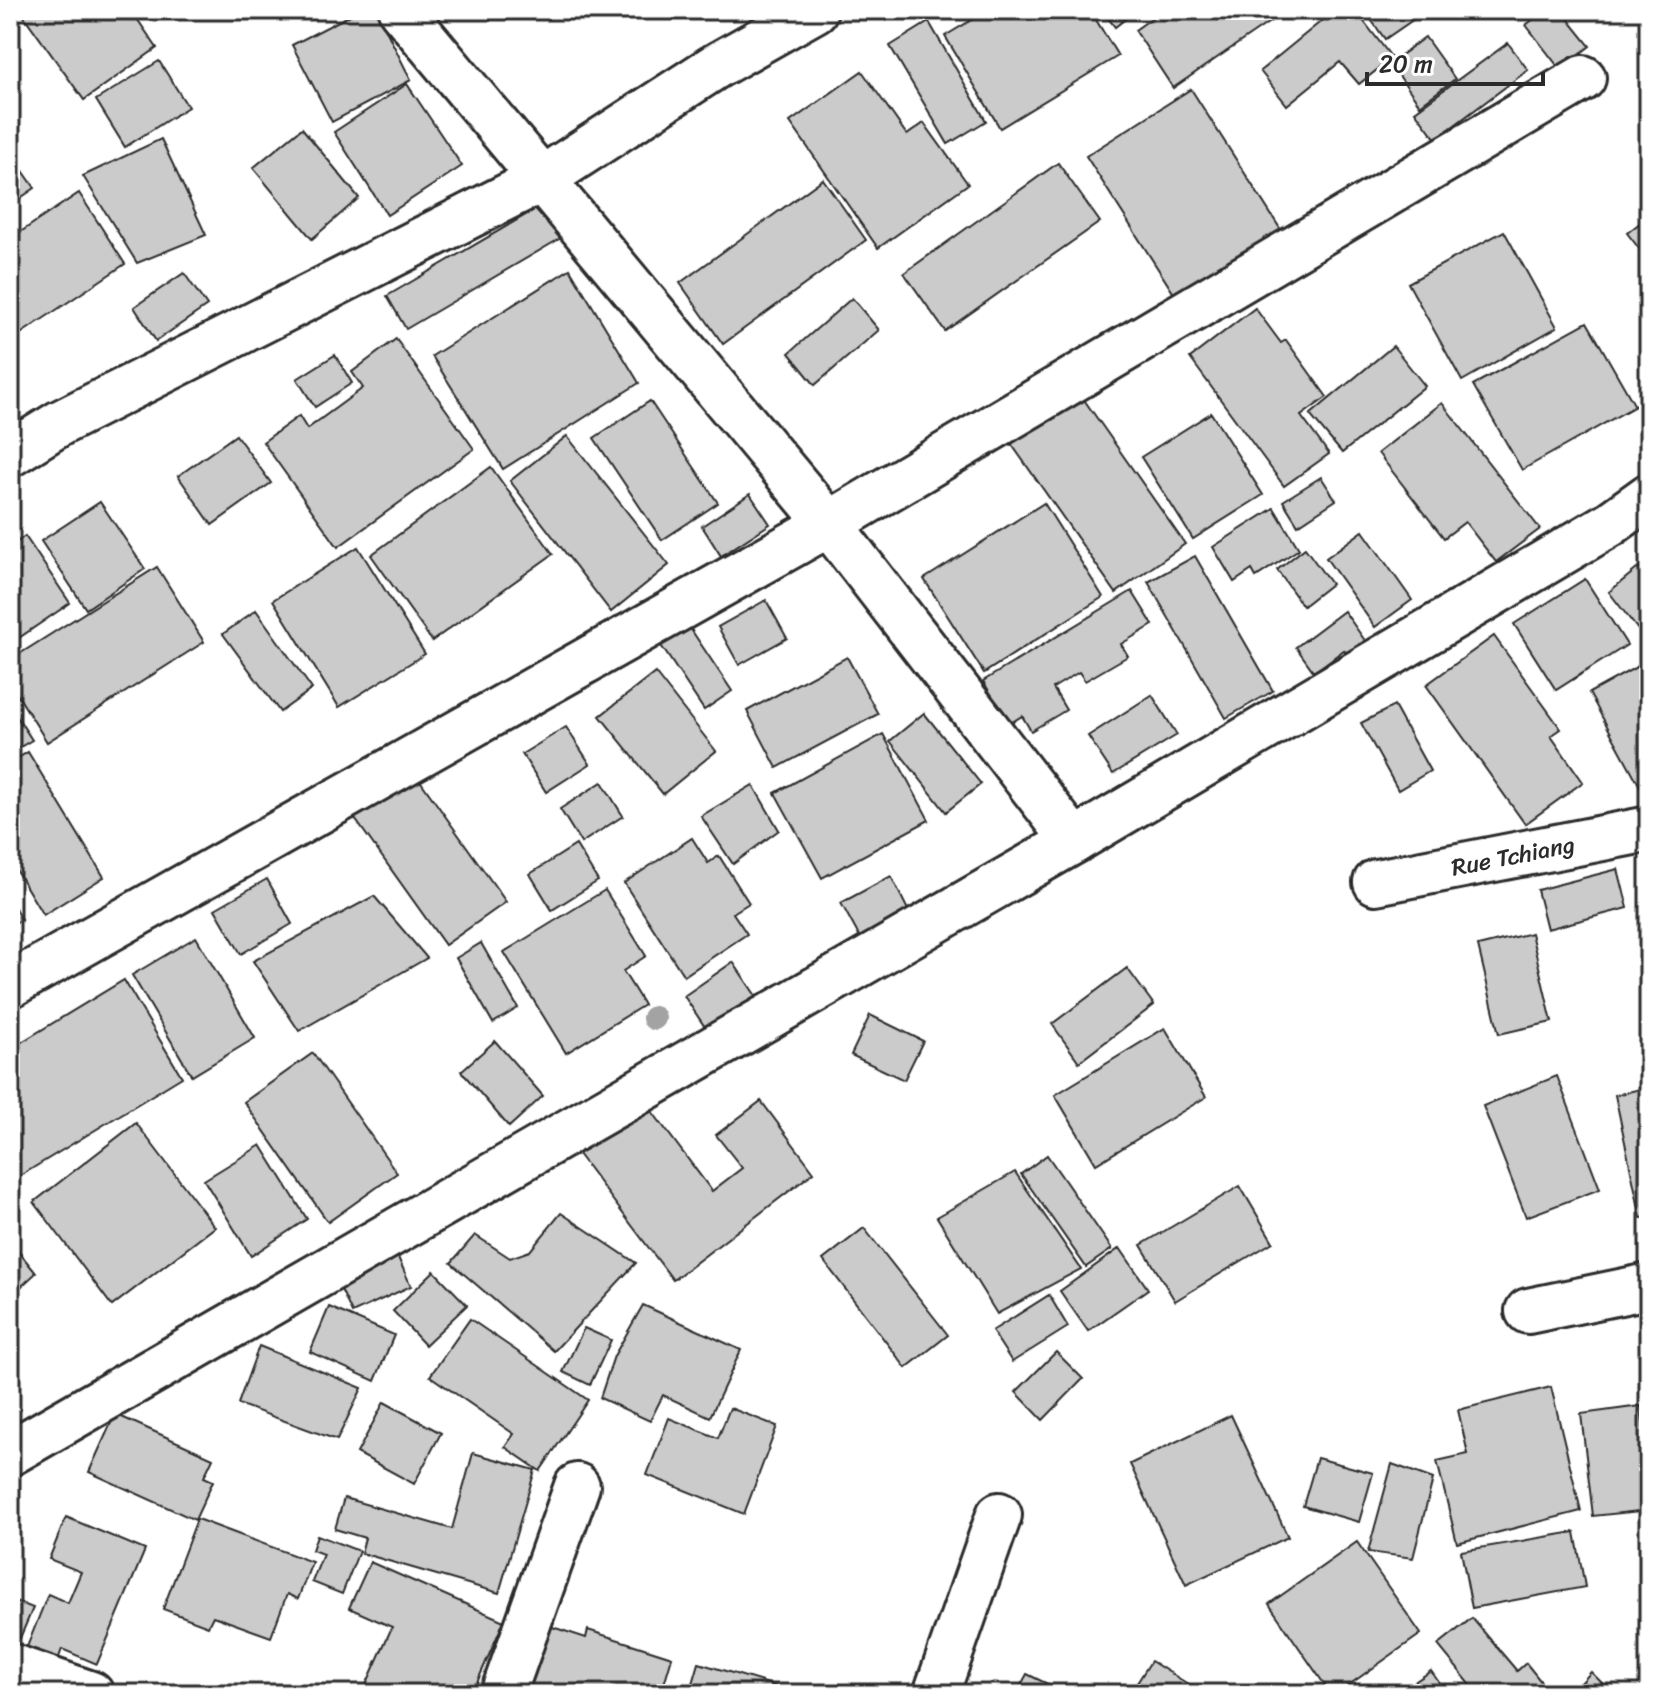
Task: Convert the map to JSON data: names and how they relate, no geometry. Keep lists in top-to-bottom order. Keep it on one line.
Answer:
{"streets":{"street":["Rue Tchiang"]},"scale_bar":"20 m"}
